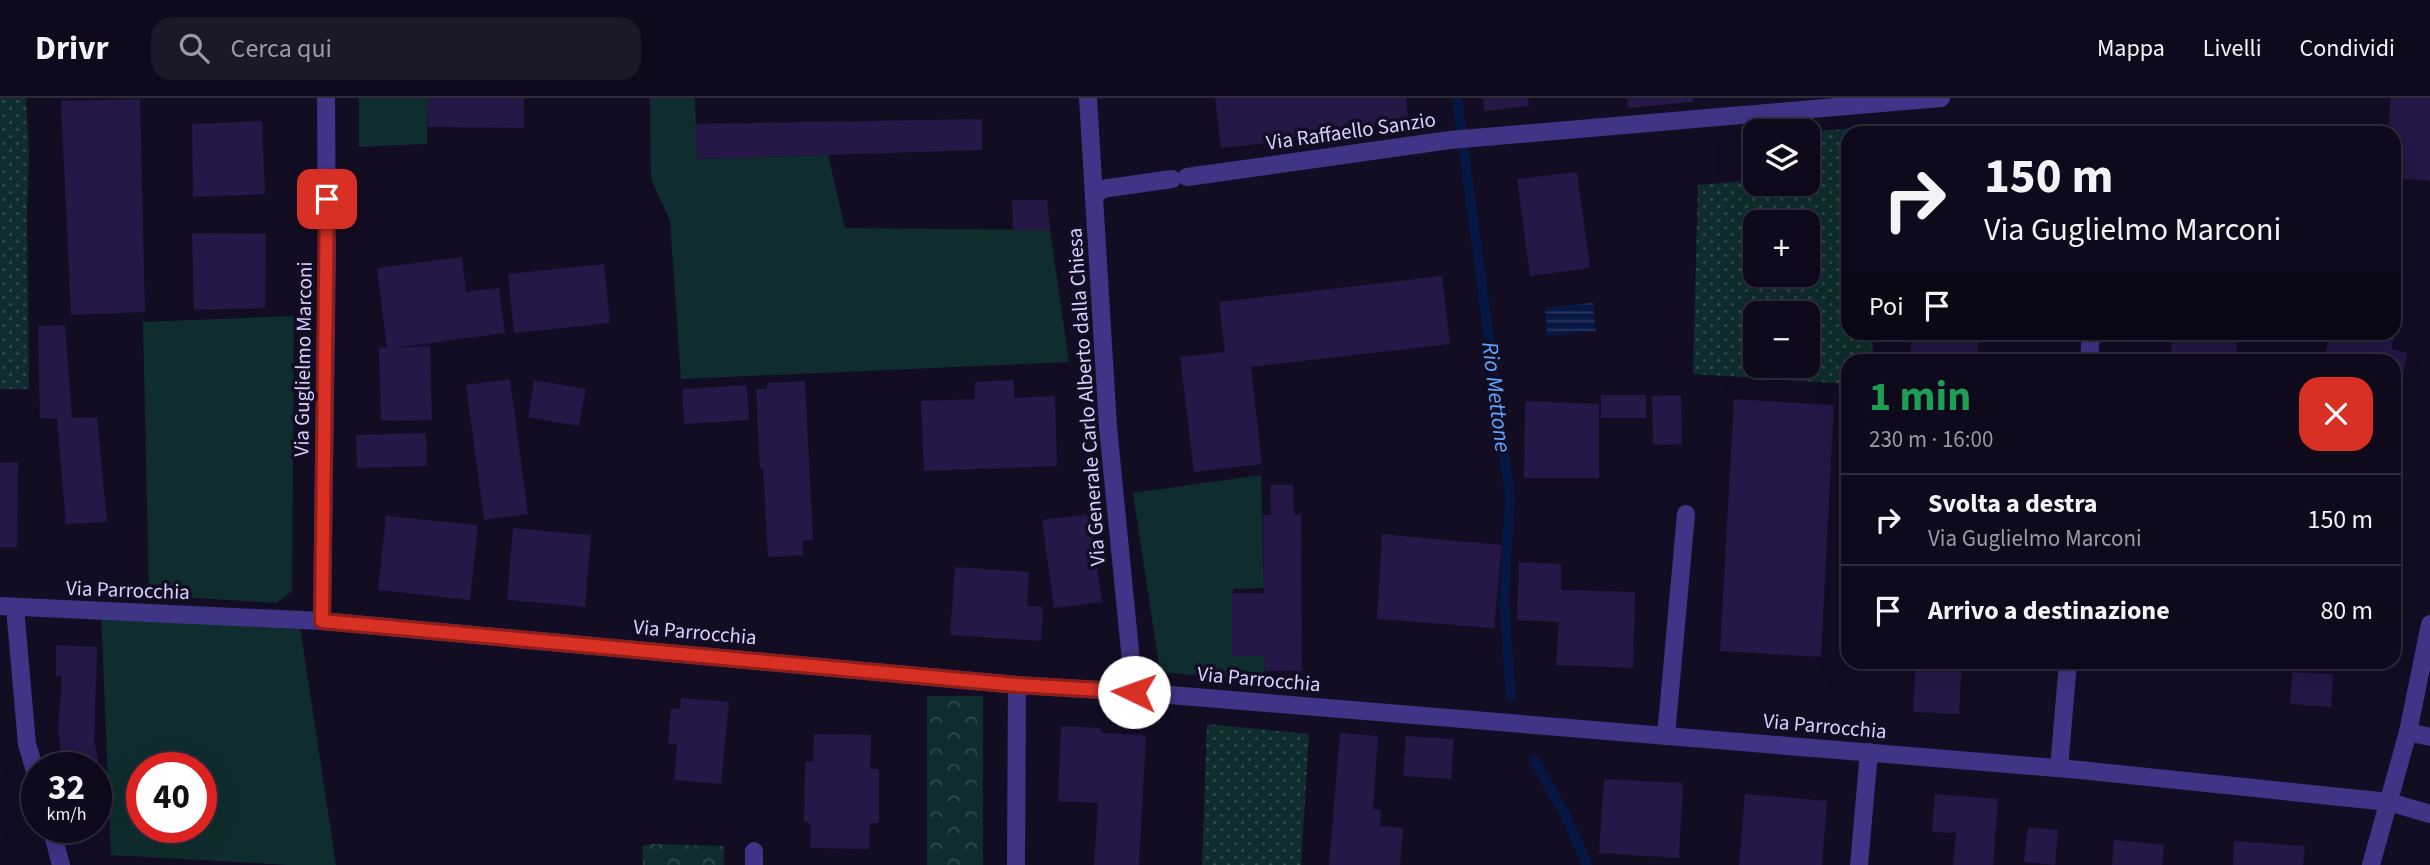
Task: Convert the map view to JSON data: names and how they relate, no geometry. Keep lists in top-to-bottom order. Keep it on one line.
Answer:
{"streets":{"street":["Via Raffaello Sanzio","Via Guglielmo Marconi","Via Generale Carlo Alberto dalla Chiesa","Via Parrocchia"]},"crossings":[["Via Raffaello Sanzio","Via Generale Carlo Alberto dalla Chiesa"],["Via Guglielmo Marconi","Via Parrocchia"],["Via Generale Carlo Alberto dalla Chiesa","Via Parrocchia"]],"water":["Rio Mettone"],"page":{"header":"Drivr","search":"Cerca qui","nav":["Mappa","Livelli","Condividi"],"map_buttons":["+","−"],"turn":["150 m","Via Guglielmo Marconi"],"then":"Poi","heading":["1 min","230 m · 16:00"],"list":[{"name":"Svolta a destra","note":"Via Guglielmo Marconi","value":"150 m"},{"name":"Arrivo a destinazione","value":"80 m"}],"speed":"32 km/h","limit":"40"}}
